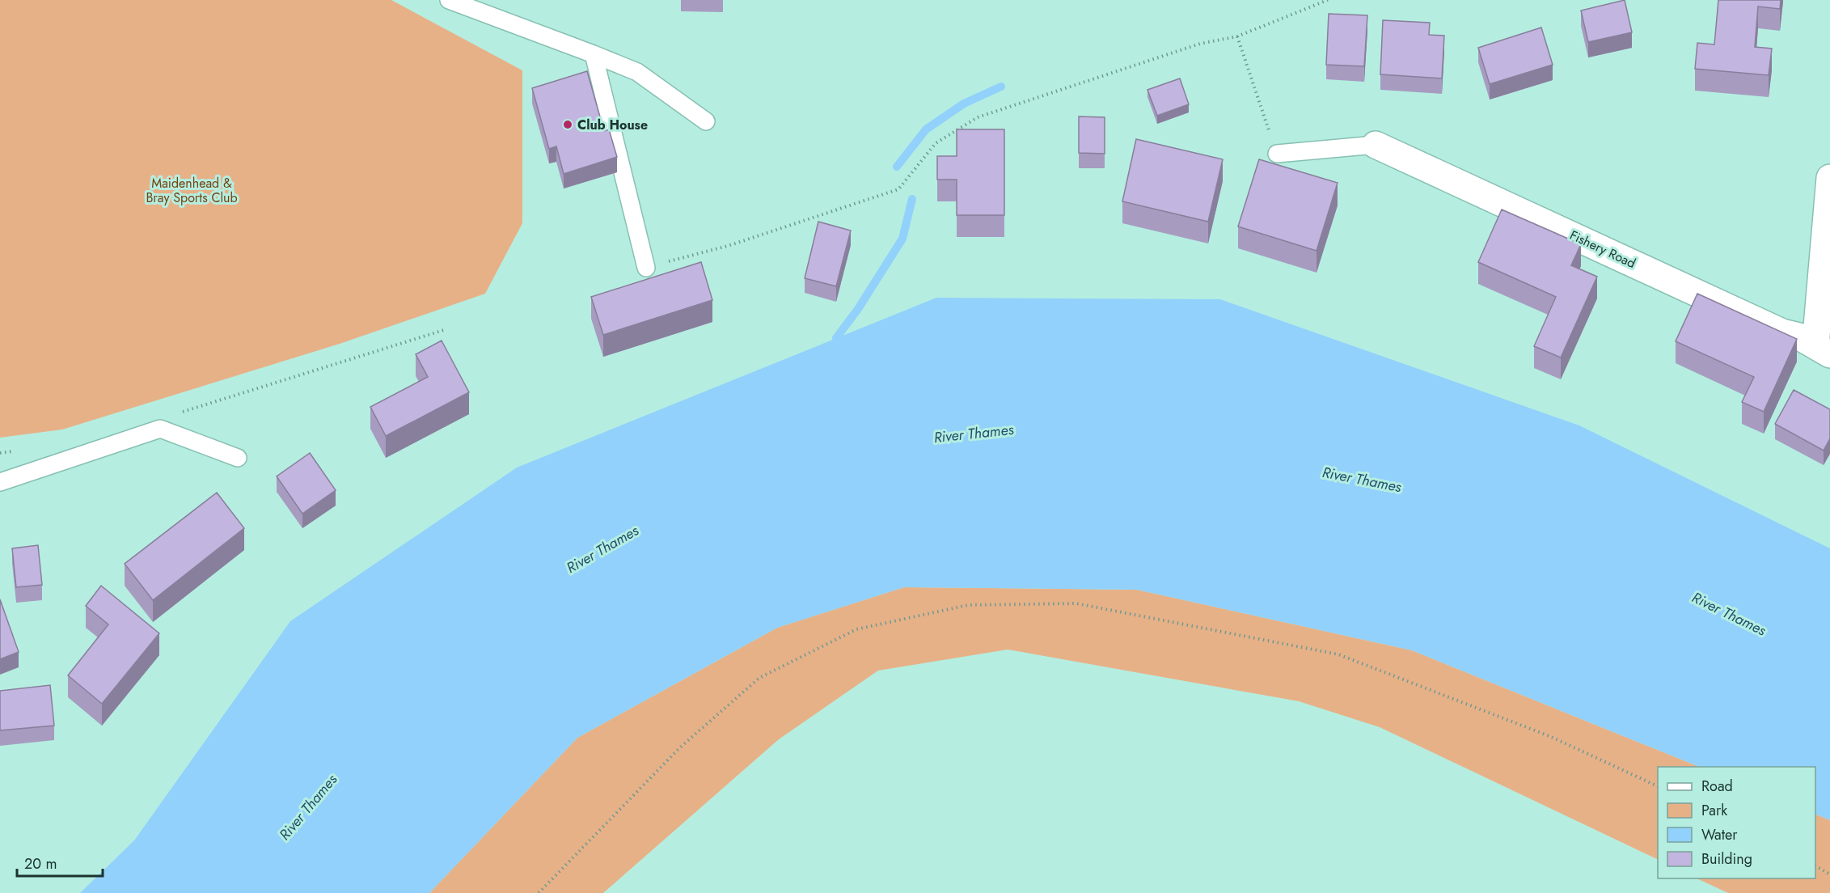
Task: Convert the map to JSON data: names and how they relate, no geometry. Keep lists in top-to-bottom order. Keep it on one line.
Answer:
{"streets":{"street":["Fishery Road"]},"water":["River Thames"],"parks":["Maidenhead & Bray Sports Club"],"places":["Club House"],"legend":["Road","Park","Water","Building"],"scale_bar":"20 m"}
